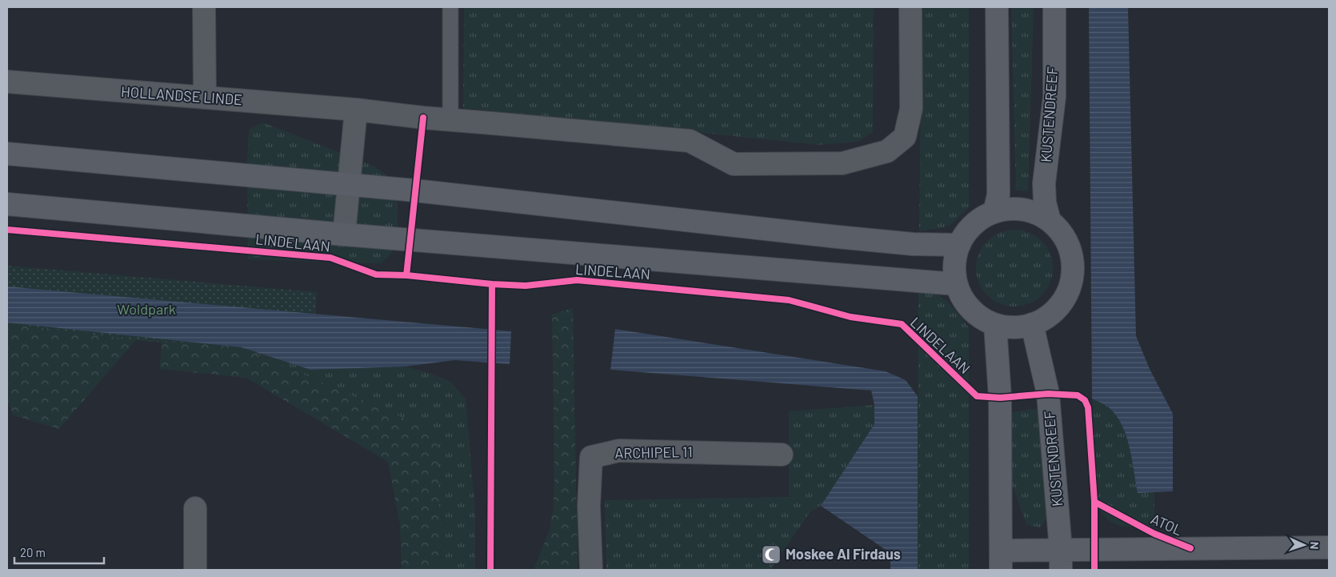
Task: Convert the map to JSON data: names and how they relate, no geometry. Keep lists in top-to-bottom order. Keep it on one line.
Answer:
{"streets":{"main road":["KUSTENDREEF","LINDELAAN","ATOL"],"street":["HOLLANDSE LINDE","ARCHIPEL 11"]},"crossings":[["HOLLANDSE LINDE","LINDELAAN"],["KUSTENDREEF","LINDELAAN"],["KUSTENDREEF","ATOL"]],"parks":["Woldpark"],"places":{"mosque":["Moskee Al Firdaus"]},"scale_bar":"20 m","north":"right"}
